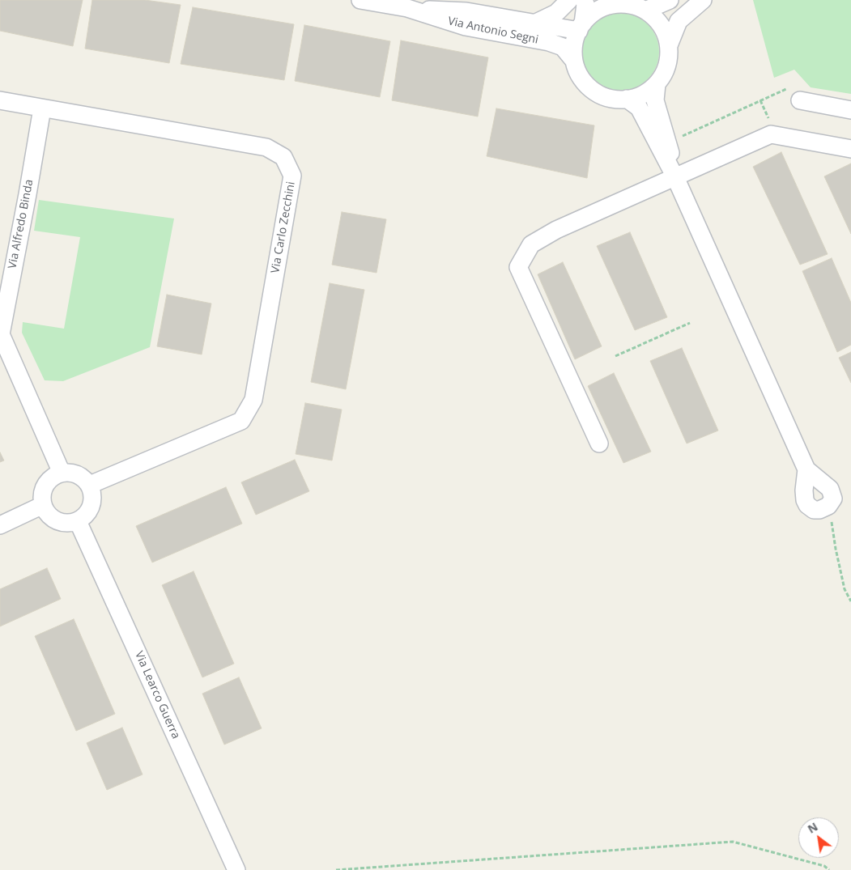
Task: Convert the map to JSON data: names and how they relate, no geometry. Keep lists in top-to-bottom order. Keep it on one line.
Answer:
{"streets":{"street":["Via Antonio Segni","Via Alfredo Binda","Via Carlo Zecchini","Via Learco Guerra"]},"crossings":[["Via Alfredo Binda","Via Carlo Zecchini"],["Via Alfredo Binda","Via Learco Guerra"],["Via Carlo Zecchini","Via Learco Guerra"]],"north":"top left"}
